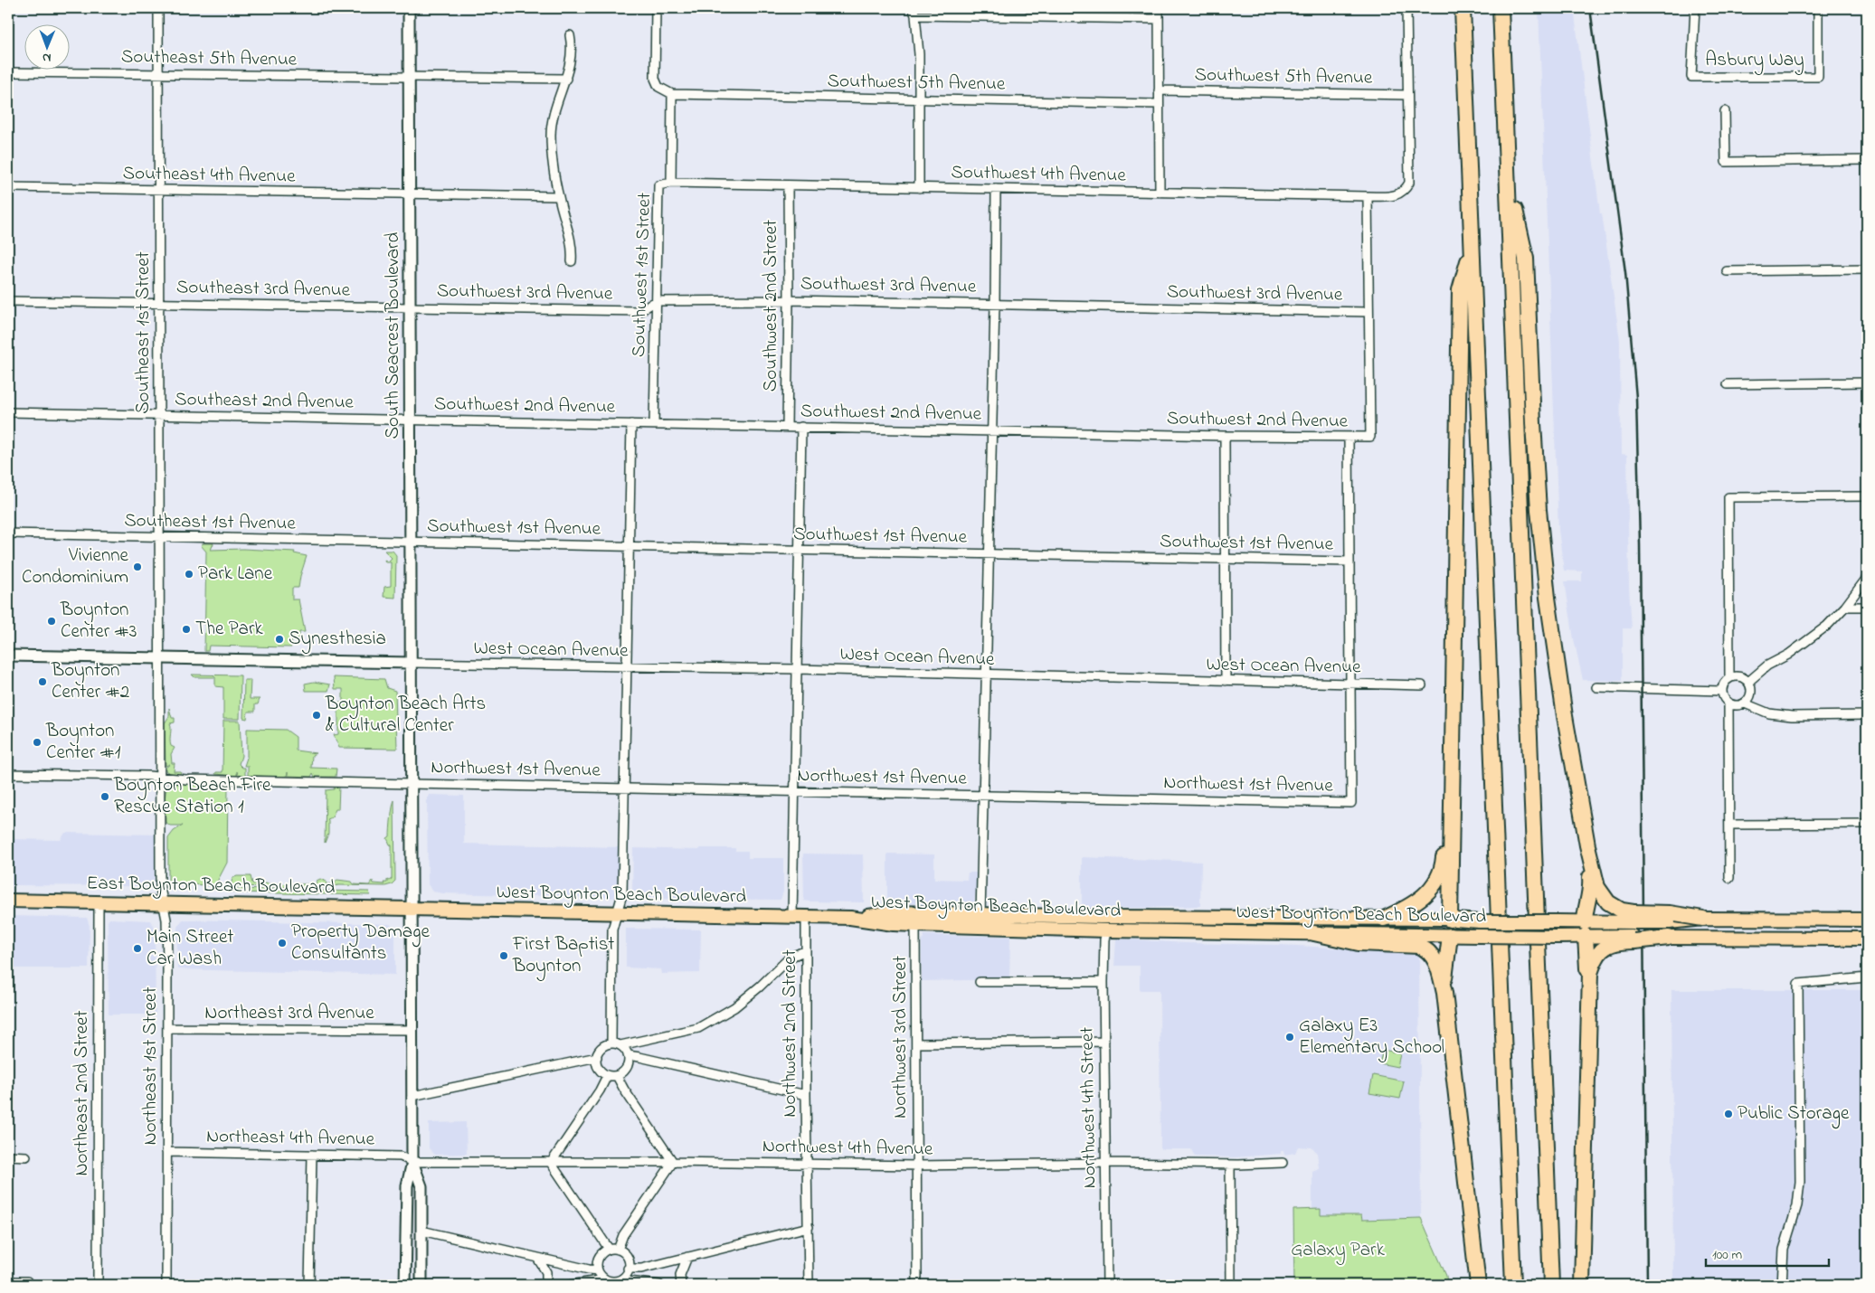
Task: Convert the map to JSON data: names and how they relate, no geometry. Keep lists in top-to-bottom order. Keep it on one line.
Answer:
{"streets":{"main road":["East Boynton Beach Boulevard","West Boynton Beach Boulevard"],"street":["Southeast 5th Avenue","Asbury Way","Southwest 5th Avenue","Southwest 4th Avenue","Southeast 4th Avenue","Southwest 1st Street","Southwest 3rd Avenue","Southeast 3rd Avenue","Southwest 2nd Street","Southeast 1st Street","South Seacrest Boulevard","Southeast 2nd Avenue","Southwest 2nd Avenue","Southeast 1st Avenue","Southwest 1st Avenue","West Ocean Avenue","Northwest 1st Avenue","Northeast 3rd Avenue","Northwest 2nd Street","Northwest 3rd Street","Northeast 1st Street","Northeast 2nd Street","Northwest 4th Street","Northeast 4th Avenue","Northwest 4th Avenue"]},"crossings":[["Southeast 5th Avenue","Southeast 1st Street"],["Southeast 5th Avenue","South Seacrest Boulevard"],["Southwest 5th Avenue","Southwest 4th Avenue"],["Southwest 5th Avenue","Southwest 1st Street"],["Southwest 4th Avenue","Southwest 1st Street"],["Southwest 4th Avenue","Southwest 2nd Street"],["Southeast 4th Avenue","Southeast 1st Street"],["Southeast 4th Avenue","South Seacrest Boulevard"],["Southwest 1st Street","Southwest 3rd Avenue"],["Southwest 1st Street","Southwest 2nd Avenue"],["Southwest 3rd Avenue","Southeast 3rd Avenue"],["Southwest 3rd Avenue","Southwest 2nd Street"],["Southwest 3rd Avenue","South Seacrest Boulevard"],["Southwest 3rd Avenue","Southwest 2nd Avenue"],["Southeast 3rd Avenue","Southeast 1st Street"],["Southeast 3rd Avenue","South Seacrest Boulevard"],["Southwest 2nd Street","Southwest 2nd Avenue"],["Southeast 1st Street","Southeast 2nd Avenue"],["Southeast 1st Street","Southeast 1st Avenue"],["Southeast 1st Street","Northeast 1st Street"],["South Seacrest Boulevard","Southeast 2nd Avenue"],["South Seacrest Boulevard","Southwest 2nd Avenue"],["South Seacrest Boulevard","Southeast 1st Avenue"],["South Seacrest Boulevard","Southwest 1st Avenue"],["South Seacrest Boulevard","West Ocean Avenue"],["South Seacrest Boulevard","Northwest 1st Avenue"],["South Seacrest Boulevard","East Boynton Beach Boulevard"],["South Seacrest Boulevard","West Boynton Beach Boulevard"],["South Seacrest Boulevard","Northeast 3rd Avenue"],["South Seacrest Boulevard","Northeast 4th Avenue"],["South Seacrest Boulevard","Northwest 4th Avenue"],["Southeast 2nd Avenue","Southwest 2nd Avenue"],["Southeast 1st Avenue","Southwest 1st Avenue"],["West Ocean Avenue","Northwest 1st Avenue"],["Northwest 1st Avenue","Northeast 1st Street"],["East Boynton Beach Boulevard","West Boynton Beach Boulevard"],["East Boynton Beach Boulevard","Northeast 1st Street"],["East Boynton Beach Boulevard","Northeast 2nd Street"],["West Boynton Beach Boulevard","Northwest 2nd Street"],["West Boynton Beach Boulevard","Northwest 3rd Street"],["West Boynton Beach Boulevard","Northwest 4th Street"],["Northeast 3rd Avenue","Northeast 1st Street"],["Northwest 2nd Street","Northwest 4th Avenue"],["Northwest 3rd Street","Northwest 4th Avenue"],["Northeast 1st Street","Northeast 4th Avenue"],["Northwest 4th Street","Northwest 4th Avenue"],["Northeast 4th Avenue","Northwest 4th Avenue"]],"parks":["Galaxy Park"],"places":["Vivienne Condominium","Park Lane","Boynton Center #3","The Park","Synesthesia","Boynton Center #2","Boynton Beach Arts & Cultural Center","Boynton Center #1","Boynton Beach Fire Rescue Station 1","Property Damage Consultants","Main Street Car Wash","First Baptist Boynton","Galaxy E3 Elementary School","Public Storage"],"scale_bar":"100 m","north":"bottom"}
